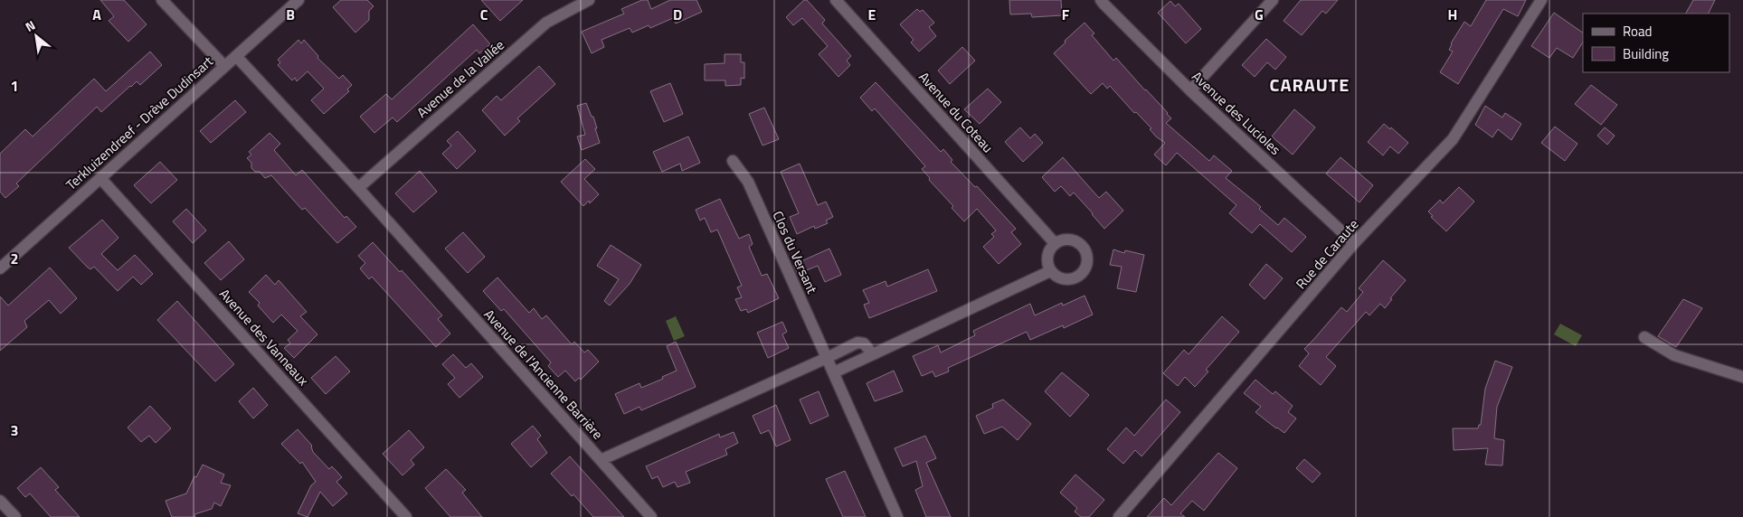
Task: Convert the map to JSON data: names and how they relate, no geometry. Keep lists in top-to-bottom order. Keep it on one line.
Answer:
{"streets":{"street":["Avenue de la Vallée","Avenue du Coteau","Avenue des Lucioles","Terkluizendreef - Drève Dudinsart","Clos du Versant","Rue de Caraute","Avenue des Vanneaux","Avenue de l'Ancienne Barrière"]},"crossings":[["Avenue de la Vallée","Avenue de l'Ancienne Barrière"],["Avenue des Lucioles","Rue de Caraute"],["Terkluizendreef - Drève Dudinsart","Avenue des Vanneaux"],["Terkluizendreef - Drève Dudinsart","Avenue de l'Ancienne Barrière"],["Clos du Versant","Avenue de l'Ancienne Barrière"]],"districts":["CARAUTE"],"legend":["Road","Building"],"north":"top left","grid":{"columns":["A","B","C","D","E","F","G","H"],"rows":["1","2","3"]}}
